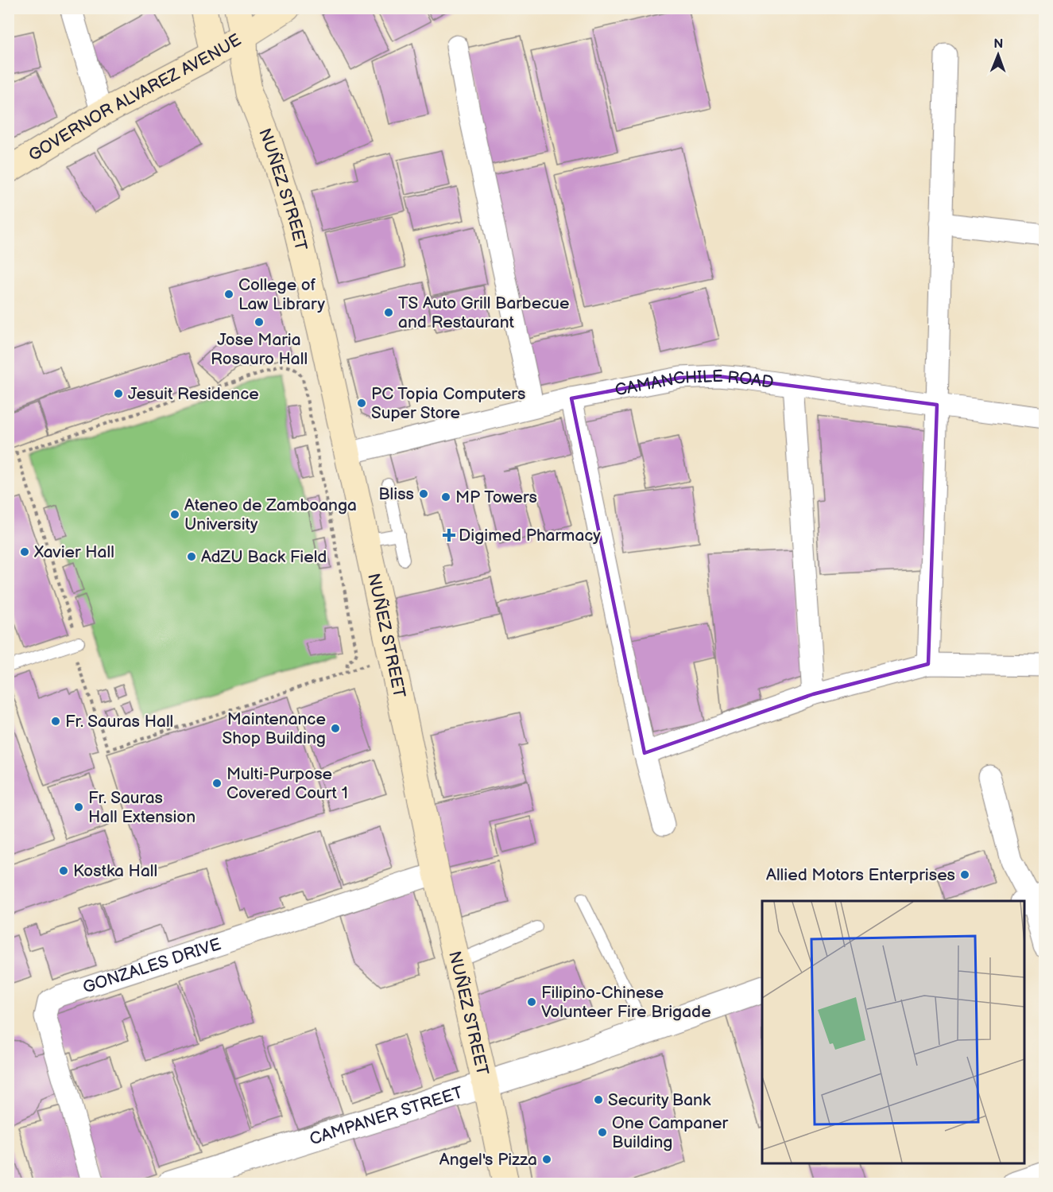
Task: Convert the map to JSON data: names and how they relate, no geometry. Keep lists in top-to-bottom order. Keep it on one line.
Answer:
{"streets":{"main road":["GOVERNOR ALVAREZ AVENUE","NUÑEZ STREET"],"street":["CAMANCHILE ROAD","GONZALES DRIVE","CAMPANER STREET"]},"crossings":[["GOVERNOR ALVAREZ AVENUE","NUÑEZ STREET"],["NUÑEZ STREET","CAMANCHILE ROAD"],["NUÑEZ STREET","GONZALES DRIVE"],["NUÑEZ STREET","CAMPANER STREET"]],"places":{"other":["College of Law Library","TS Auto Grill Barbecue and Restaurant","Jose Maria Rosauro Hall","Jesuit Residence","PC Topia Computers Super Store","Bliss","MP Towers","Ateneo de Zamboanga University","Xavier Hall","AdZU Back Field","Fr. Sauras Hall","Maintenance Shop Building","Multi-Purpose Covered Court 1","Fr. Sauras Hall Extension","Kostka Hall","Allied Motors Enterprises","Filipino-Chinese Volunteer Fire Brigade","Security Bank","One Campaner Building","Angel's Pizza"],"health":["Digimed Pharmacy"]},"north":"top"}
